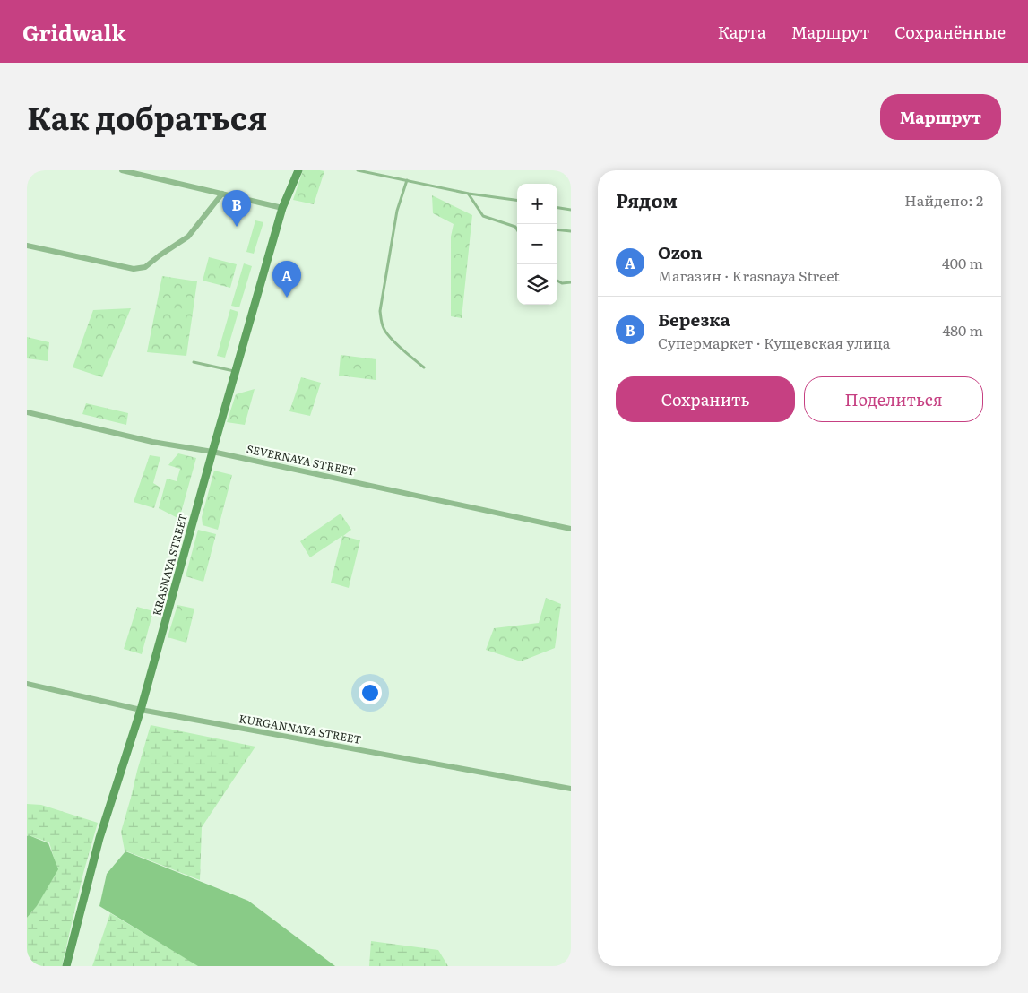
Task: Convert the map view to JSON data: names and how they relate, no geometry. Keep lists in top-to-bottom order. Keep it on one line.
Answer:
{"streets":{"street":["SEVERNAYA STREET","KRASNAYA STREET","KURGANNAYA STREET"]},"crossings":[["SEVERNAYA STREET","KRASNAYA STREET"],["KRASNAYA STREET","KURGANNAYA STREET"]],"page":{"header":"Gridwalk","nav":["Карта","Маршрут","Сохранённые"],"title":"Как добраться","buttons":["Маршрут",["Сохранить","Поделиться"]],"heading":["Рядом","Найдено: 2"],"map_buttons":["+","−"],"pins":["B","A"],"list":[{"mark":"A","name":"Ozon","note":"Магазин · Krasnaya Street","value":"400 m"},{"mark":"B","name":"Березка","note":"Супермаркет · Кущевская улица","value":"480 m"}]}}
